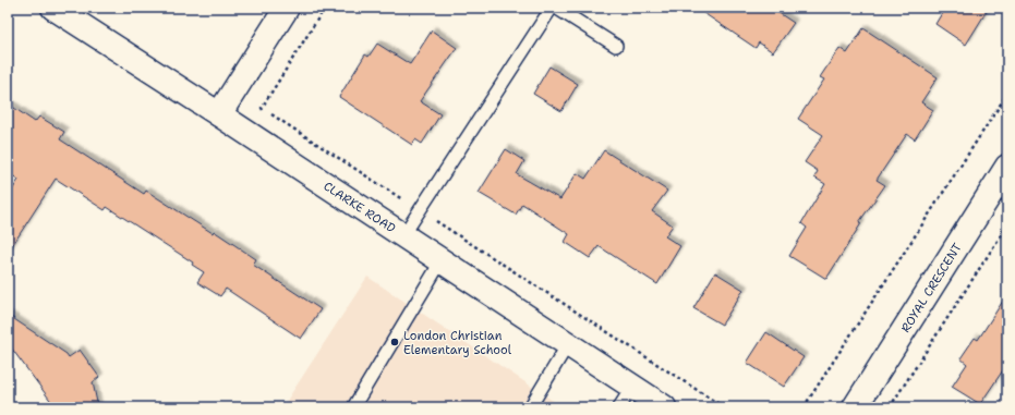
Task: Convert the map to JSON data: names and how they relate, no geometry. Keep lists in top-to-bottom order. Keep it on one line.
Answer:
{"streets":{"main road":["CLARKE ROAD","ROYAL CRESCENT"]},"places":["London Christian Elementary School"]}
